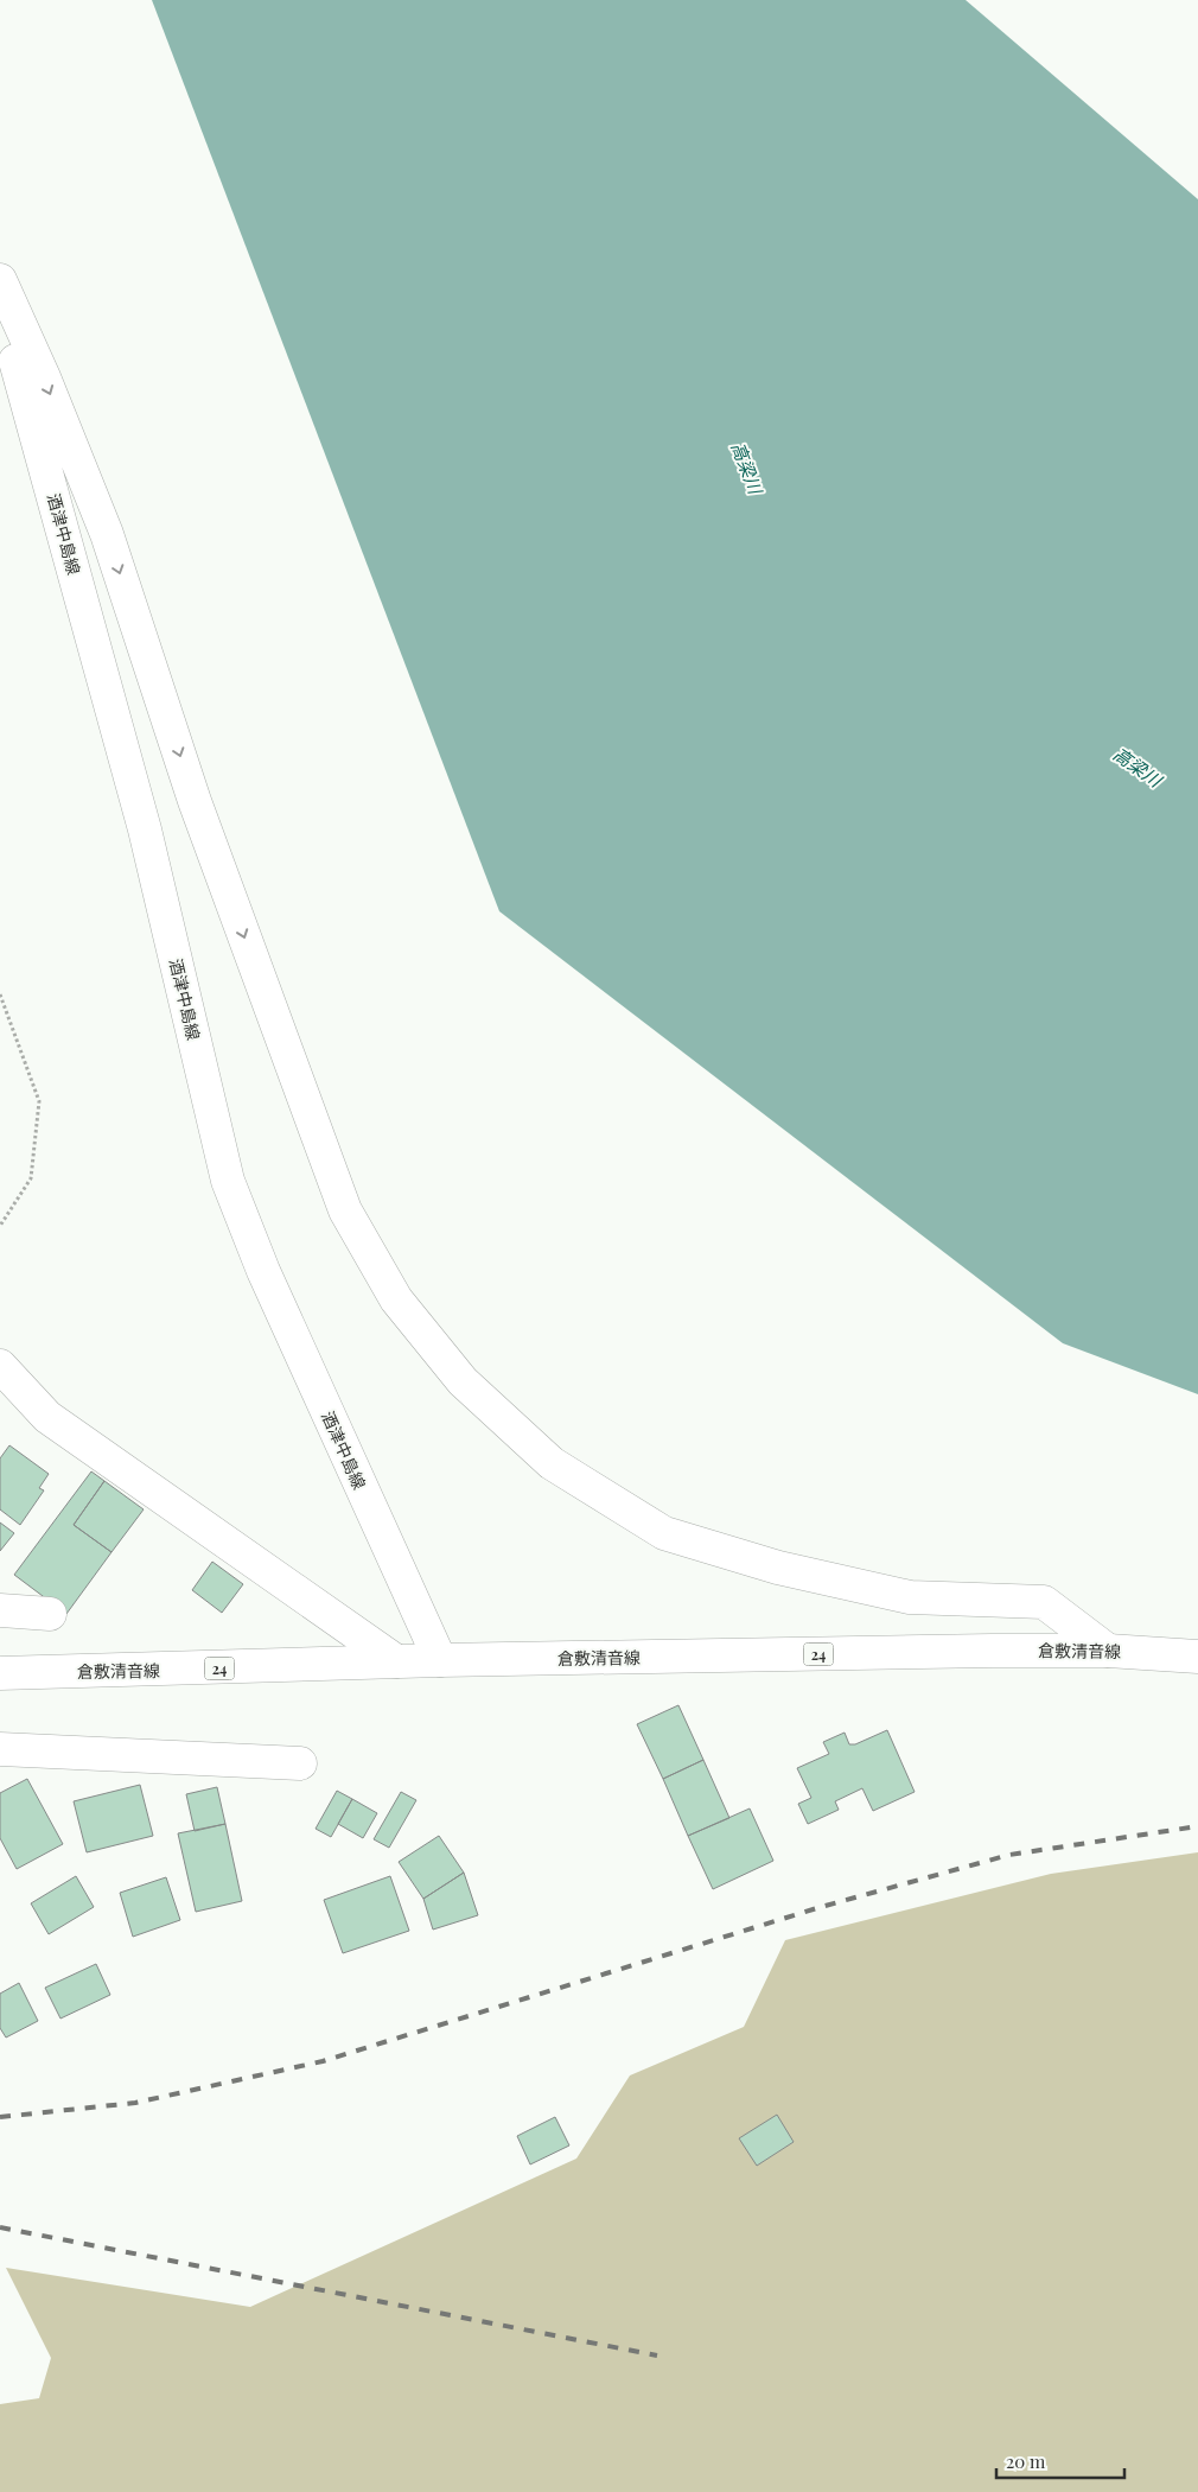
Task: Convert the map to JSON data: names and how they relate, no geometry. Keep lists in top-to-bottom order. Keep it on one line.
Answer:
{"streets":{"main road":["酒津中島線","倉敷清音線","24"]},"crossings":[["酒津中島線","倉敷清音線"]],"water":["高梁川"],"scale_bar":"20 m"}
